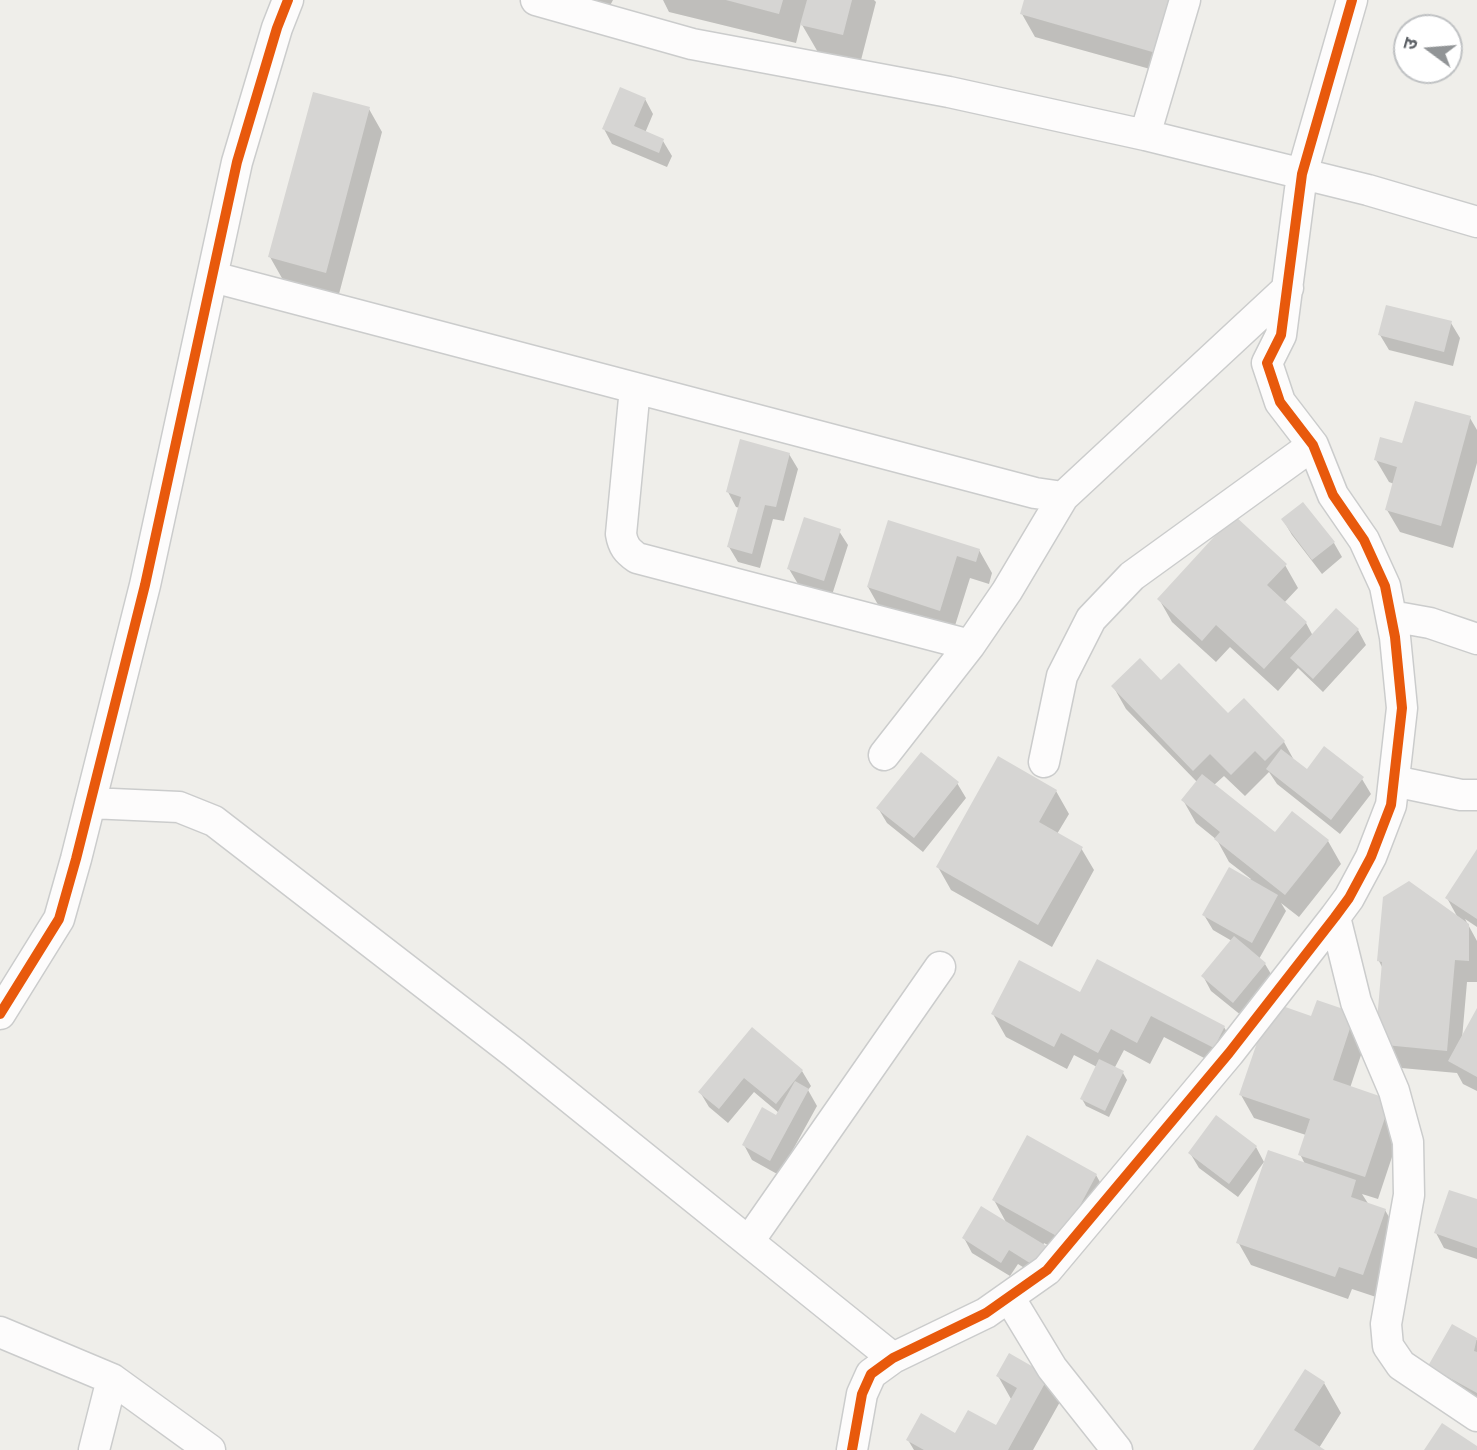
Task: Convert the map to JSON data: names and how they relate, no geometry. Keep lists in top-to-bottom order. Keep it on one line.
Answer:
{"north":"left"}
